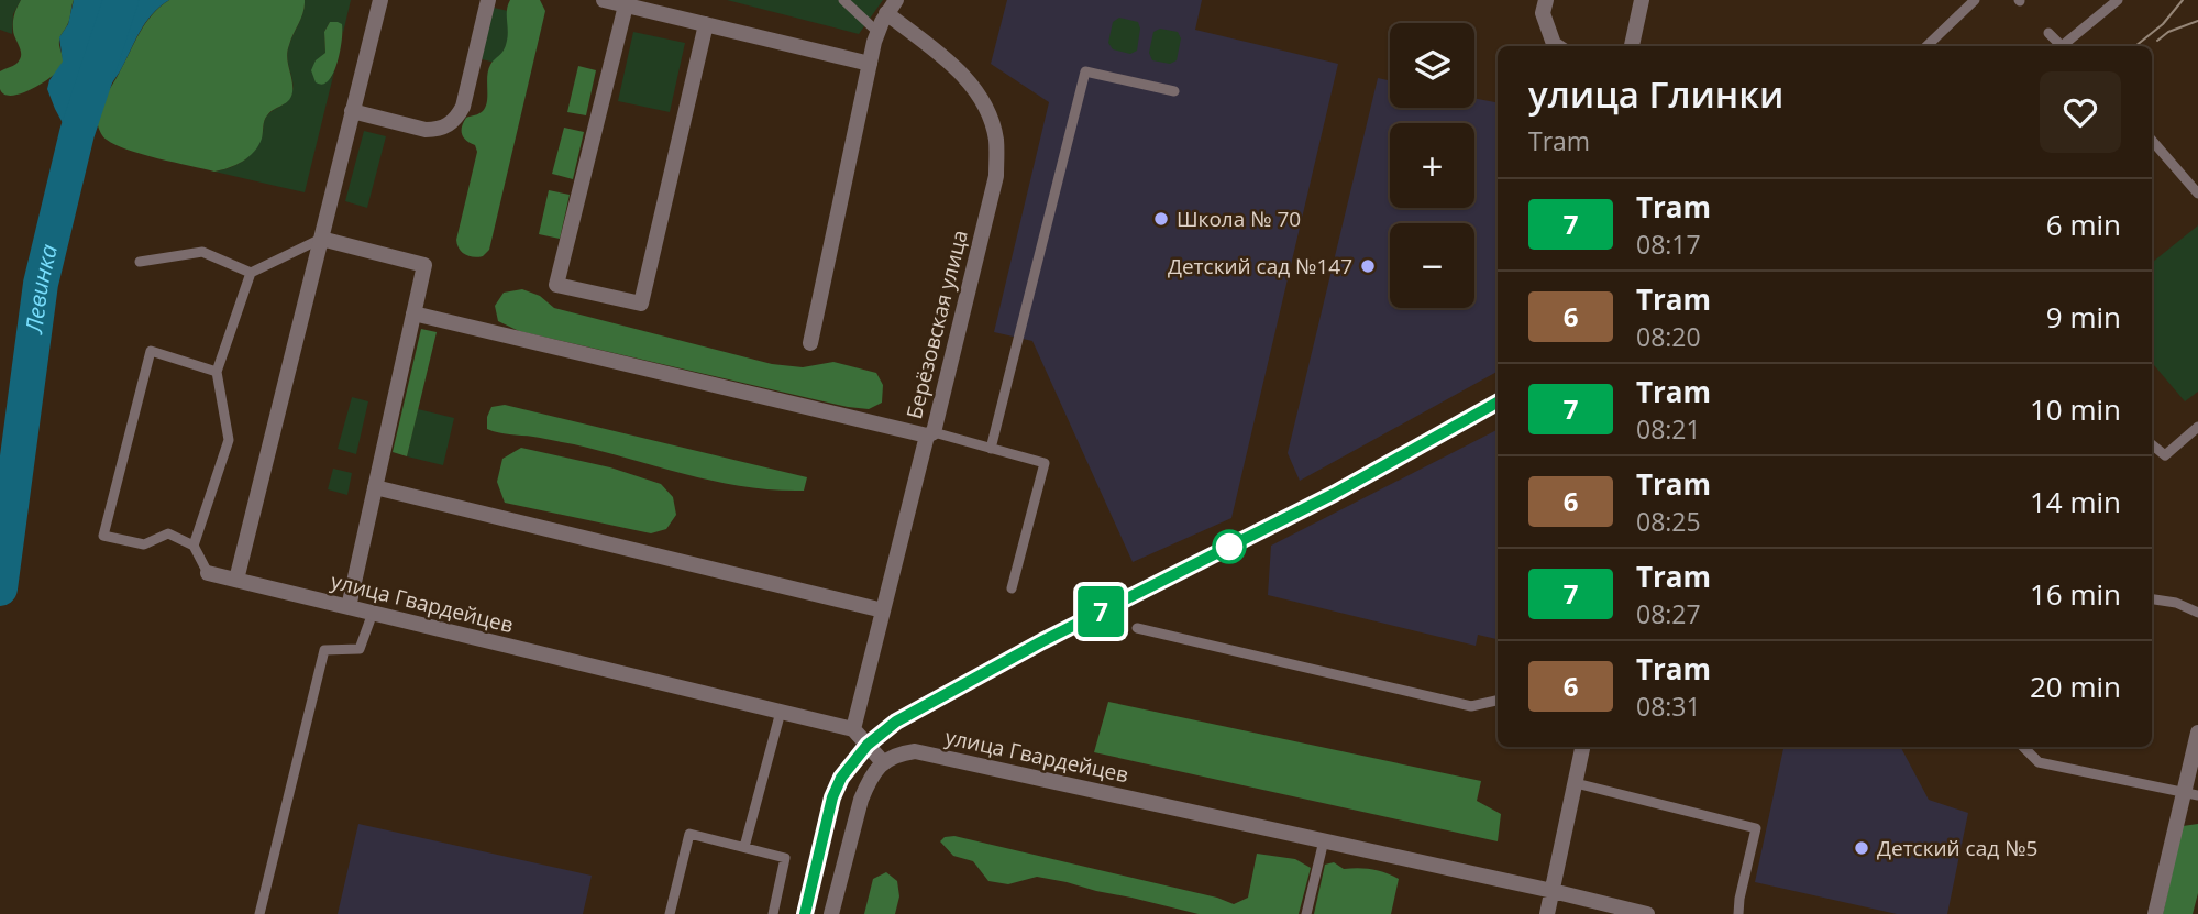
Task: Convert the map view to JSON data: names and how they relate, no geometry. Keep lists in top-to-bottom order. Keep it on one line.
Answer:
{"streets":{"street":["Берёзовская улица","улица Гвардейцев"]},"crossings":[["Берёзовская улица","улица Гвардейцев"]],"water":["Левинка"],"places":["Школа № 70","Детский сад №147","Детский сад №5"],"lines":["tram line 7"],"page":{"on_map":"7","map_buttons":["+","−"],"heading":["улица Глинки","Tram"],"list":[{"mark":"7","name":"Tram","note":"08:17","value":"6 min"},{"mark":"6","name":"Tram","note":"08:20","value":"9 min"},{"mark":"7","name":"Tram","note":"08:21","value":"10 min"},{"mark":"6","name":"Tram","note":"08:25","value":"14 min"},{"mark":"7","name":"Tram","note":"08:27","value":"16 min"},{"mark":"6","name":"Tram","note":"08:31","value":"20 min"}]}}
